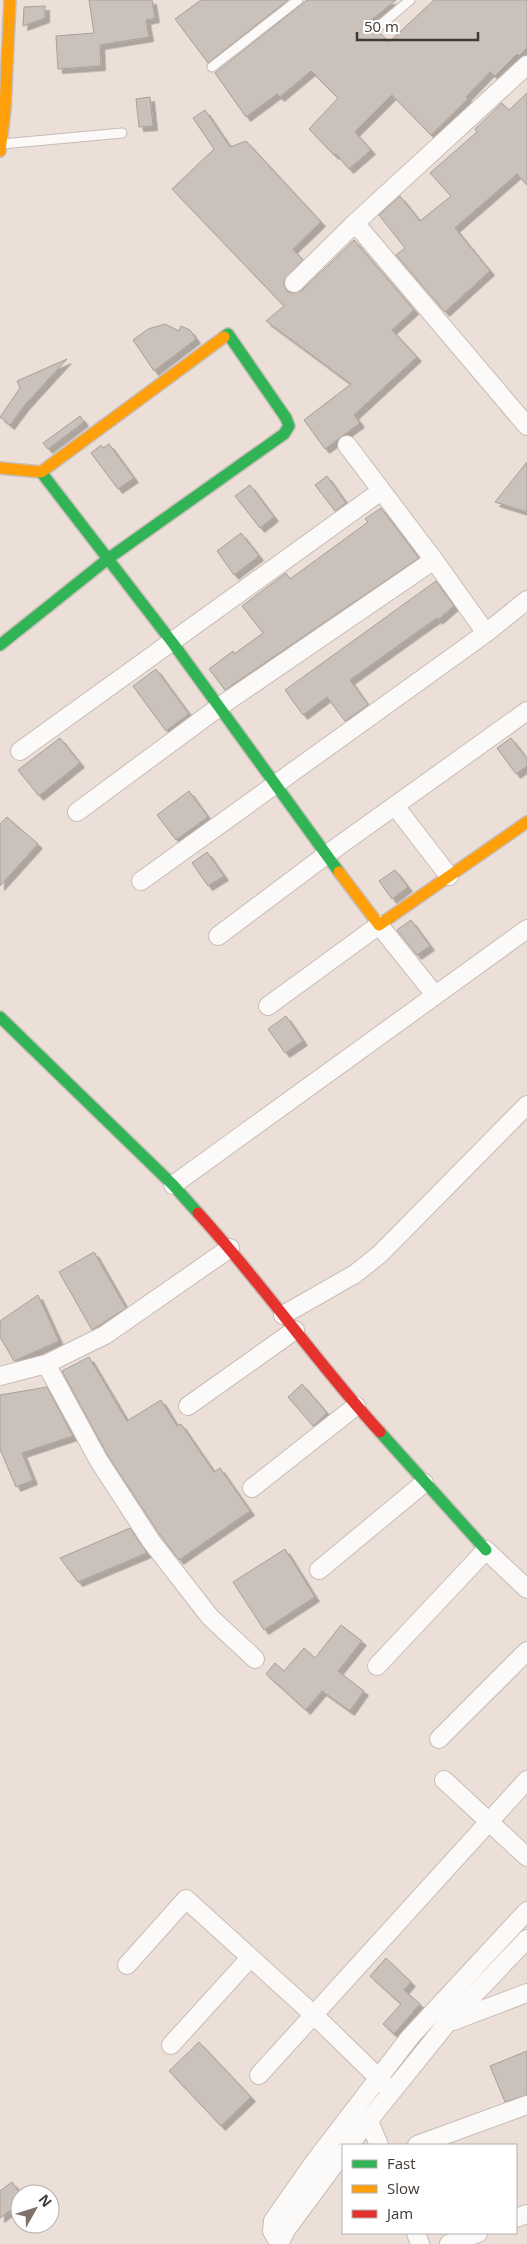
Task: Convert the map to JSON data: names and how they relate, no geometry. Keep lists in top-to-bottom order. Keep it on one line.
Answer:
{"legend":["Fast","Slow","Jam"],"scale_bar":"50 m","north":"top right"}
